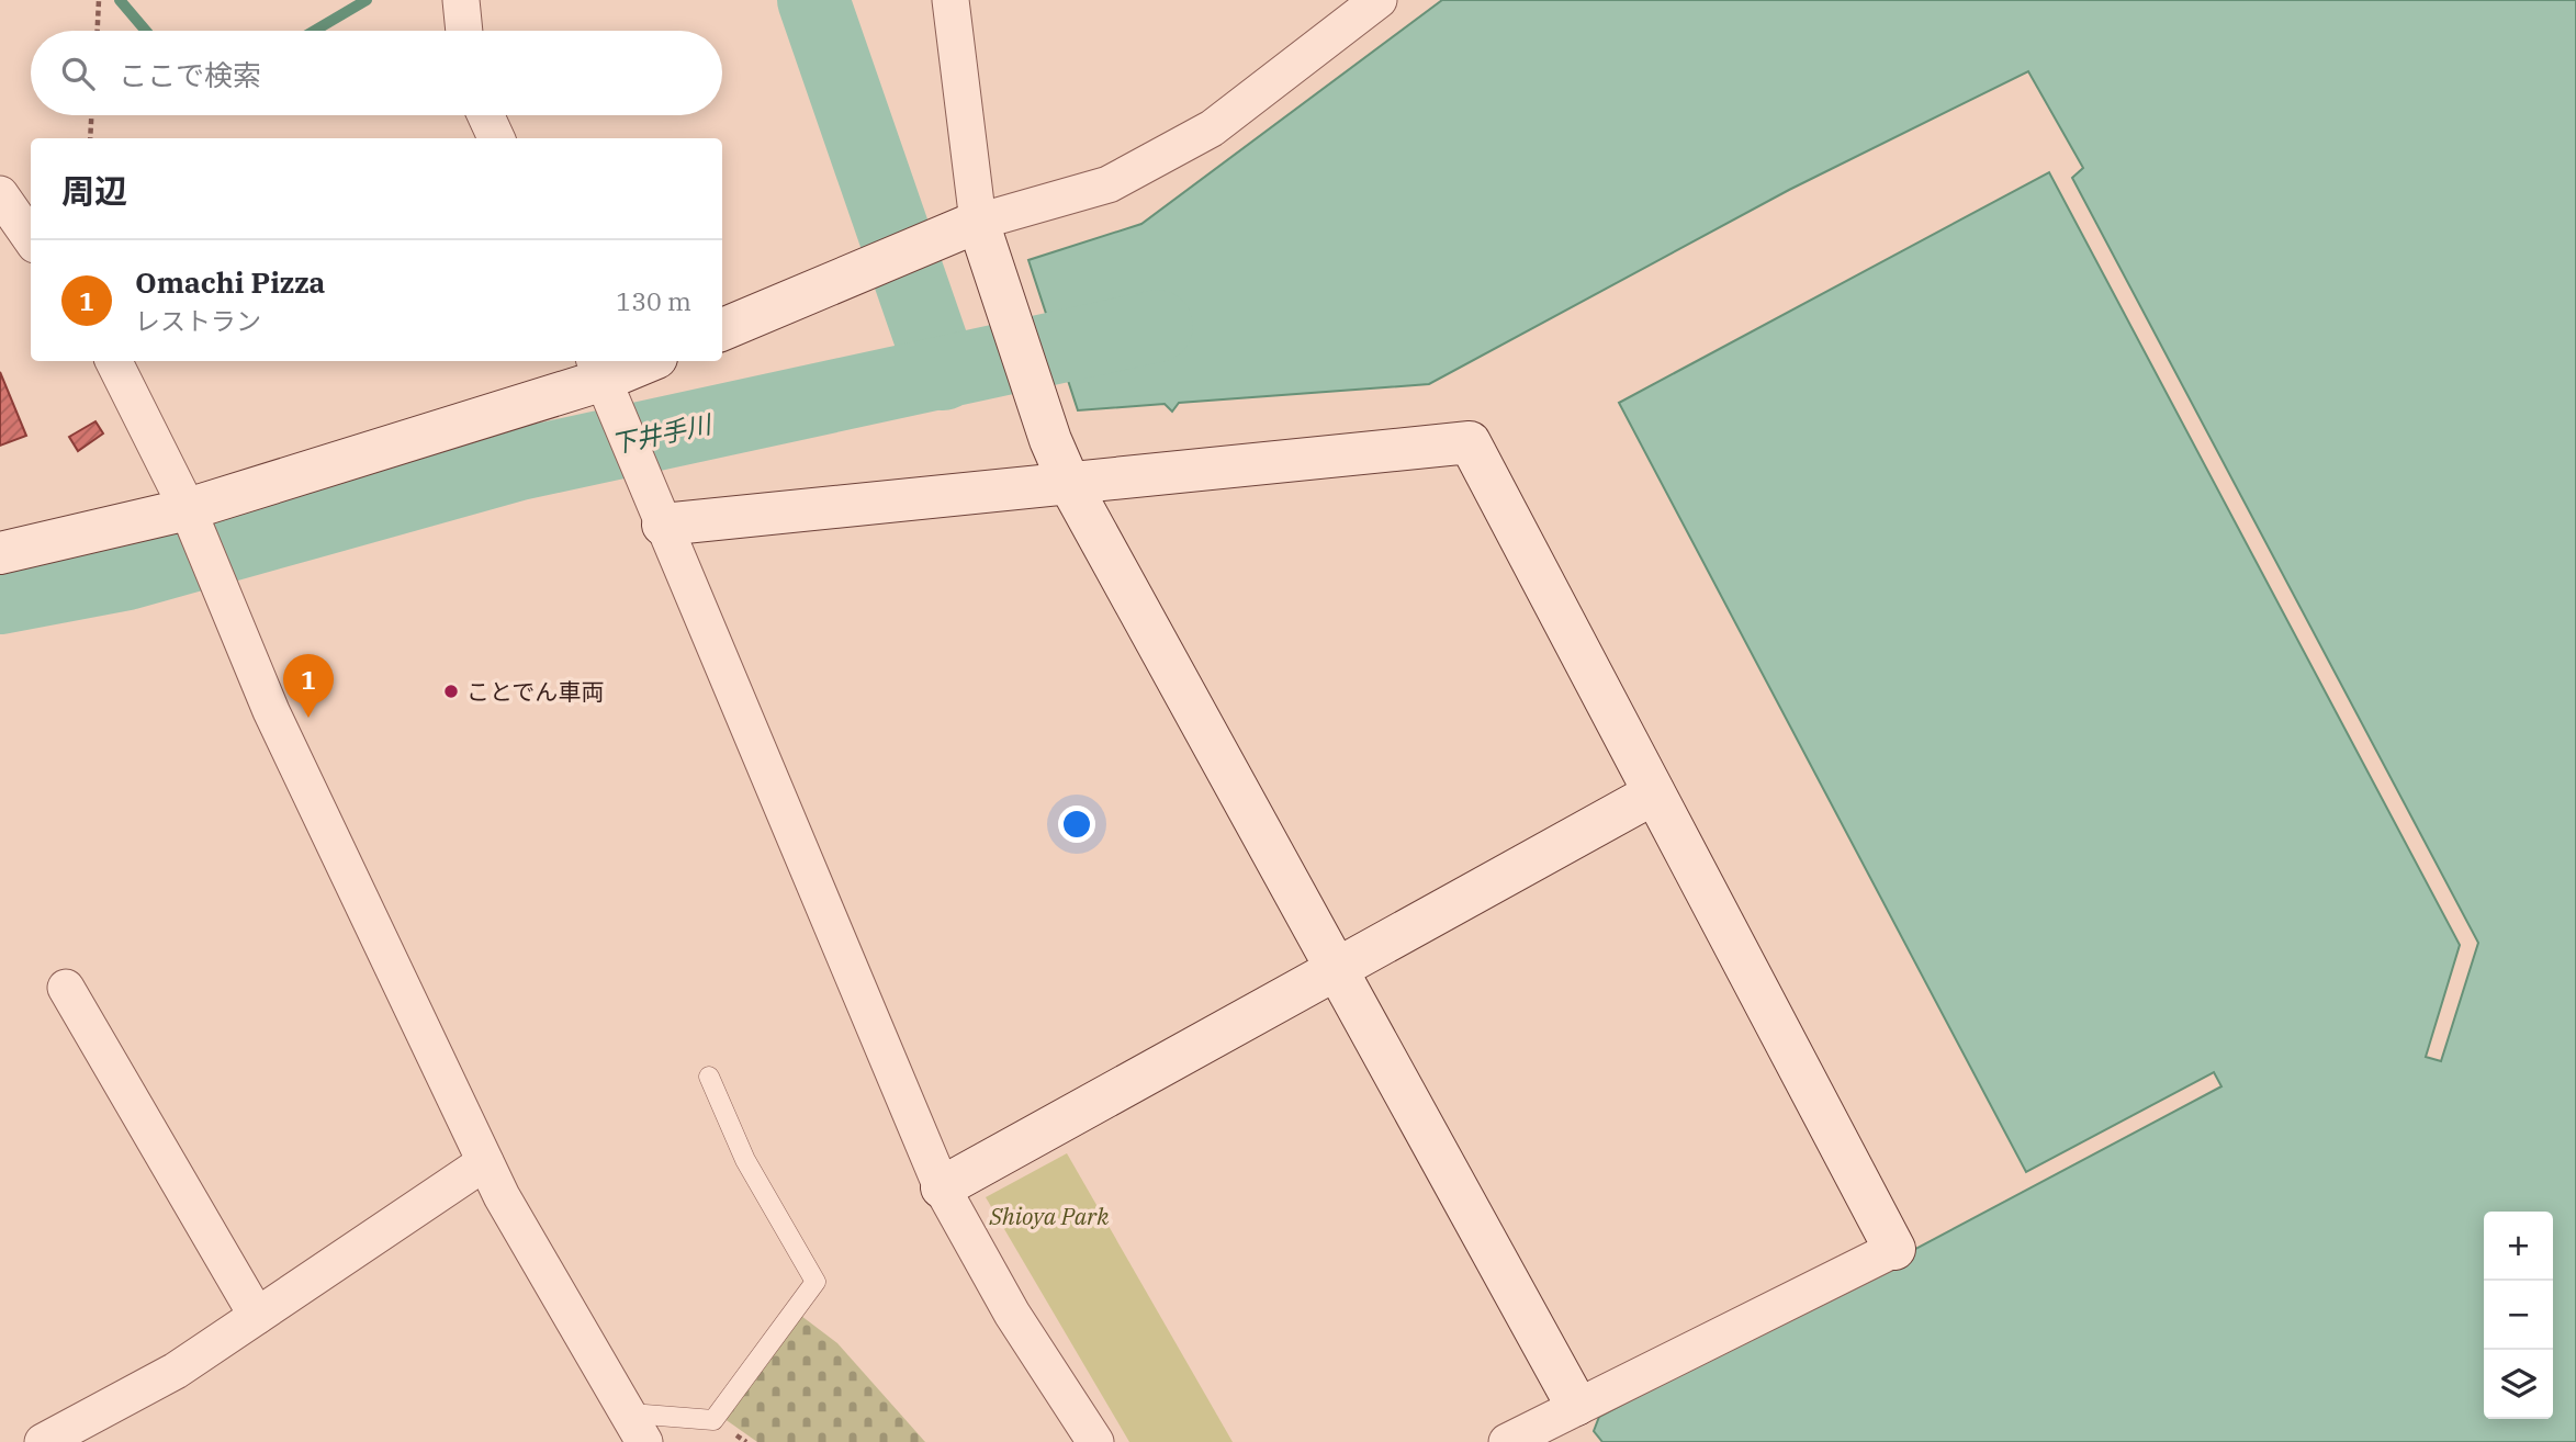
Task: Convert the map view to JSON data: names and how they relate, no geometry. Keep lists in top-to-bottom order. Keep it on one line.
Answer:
{"water":["下井手川"],"parks":["Shioya Park"],"places":["ことでん車両"],"page":{"search":"ここで検索","heading":"周辺","list":[{"mark":"1","name":"Omachi Pizza","note":"レストラン","value":"130 m"}],"pins":"1","map_buttons":["+","−"]}}
